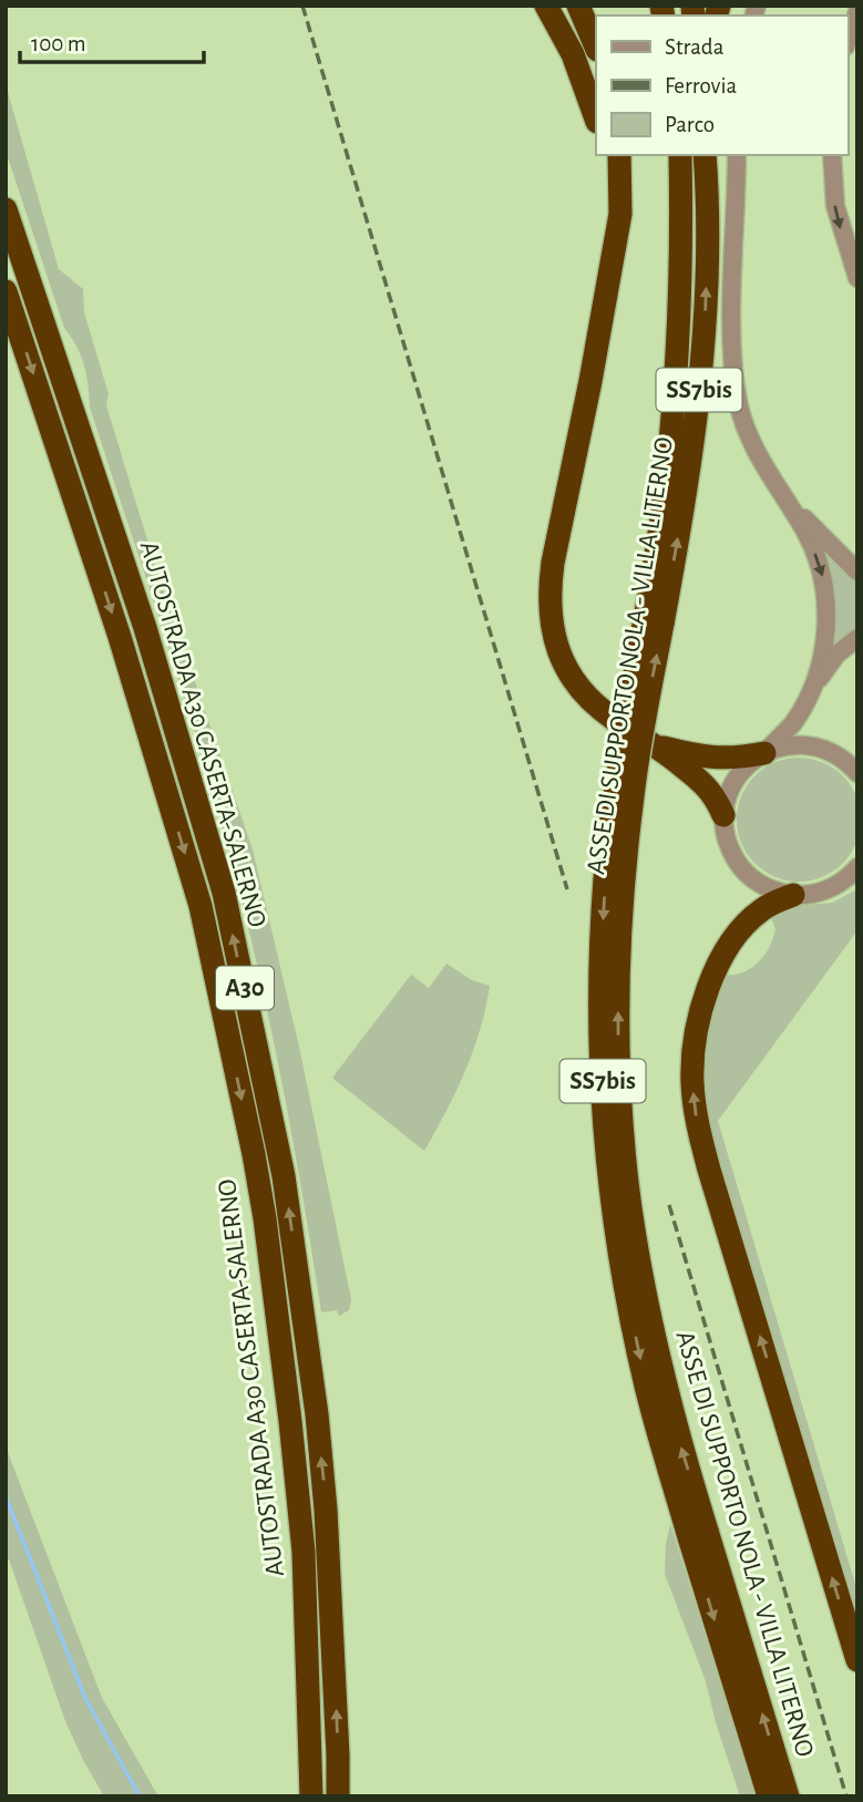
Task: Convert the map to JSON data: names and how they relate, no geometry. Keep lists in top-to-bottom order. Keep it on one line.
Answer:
{"streets":{"highway":["SS7bis","ASSE DI SUPPORTO NOLA - VILLA LITERNO","AUTOSTRADA A30 CASERTA-SALERNO","A30"]},"legend":["Strada","Ferrovia","Parco"],"scale_bar":"100 m"}
